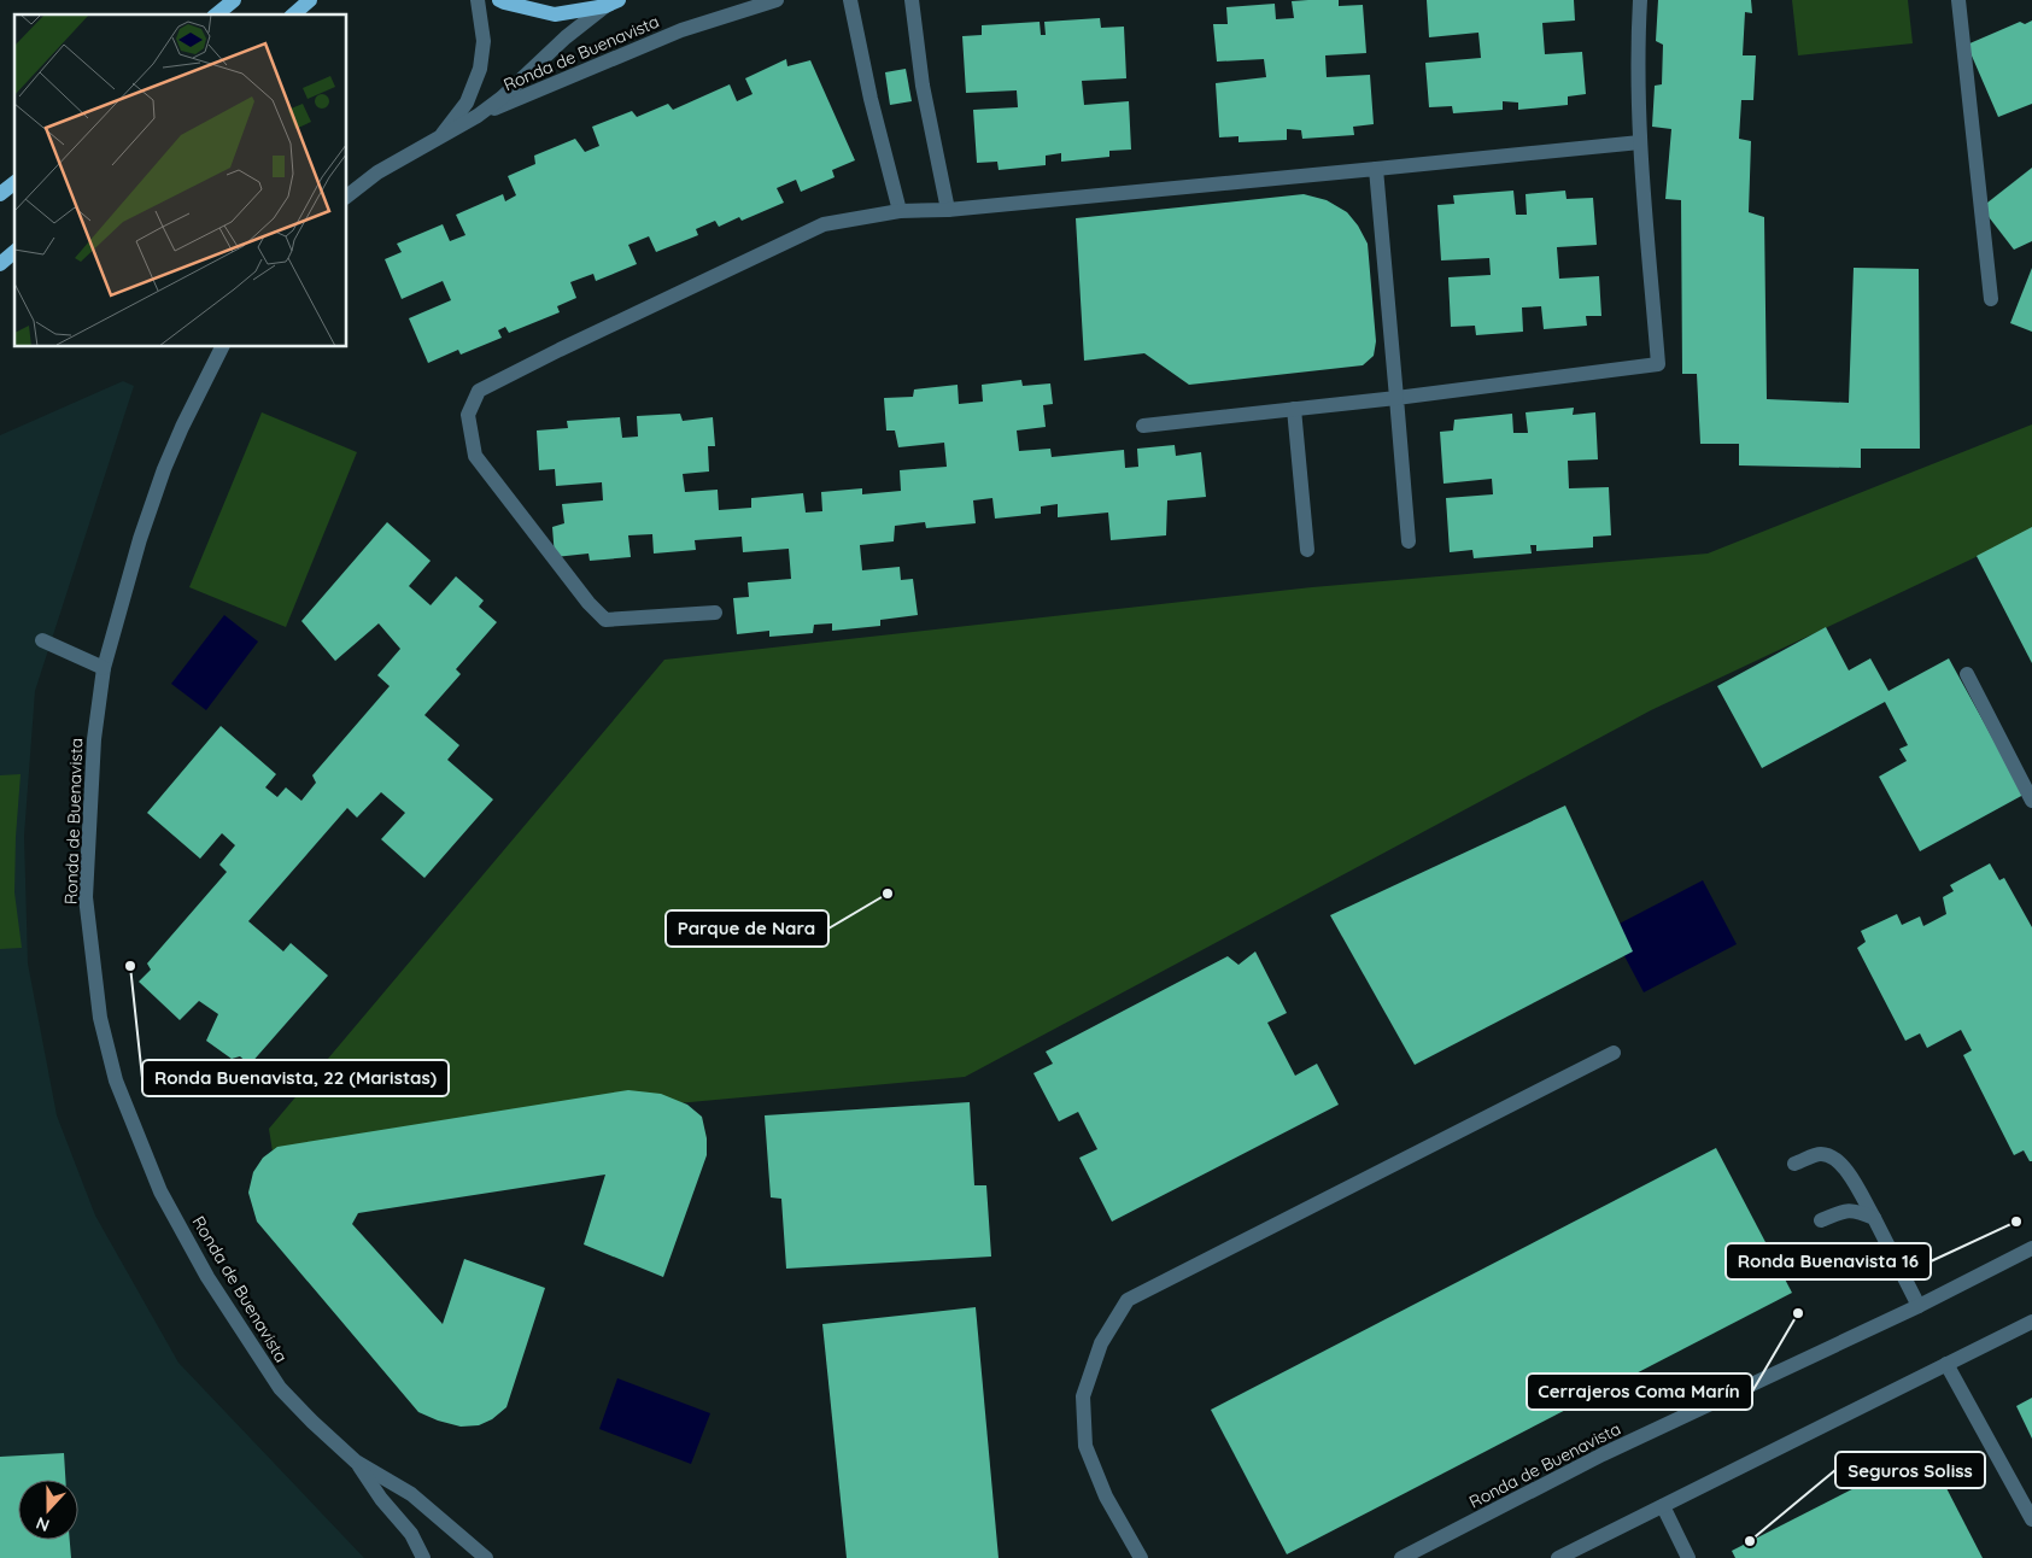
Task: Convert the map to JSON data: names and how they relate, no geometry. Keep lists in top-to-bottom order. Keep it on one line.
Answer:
{"streets":{"street":["Ronda de Buenavista"]},"places":["Parque de Nara","Ronda Buenavista, 22 (Maristas)","Ronda Buenavista 16","Cerrajeros Coma Marín","Seguros Soliss"],"north":"bottom"}
